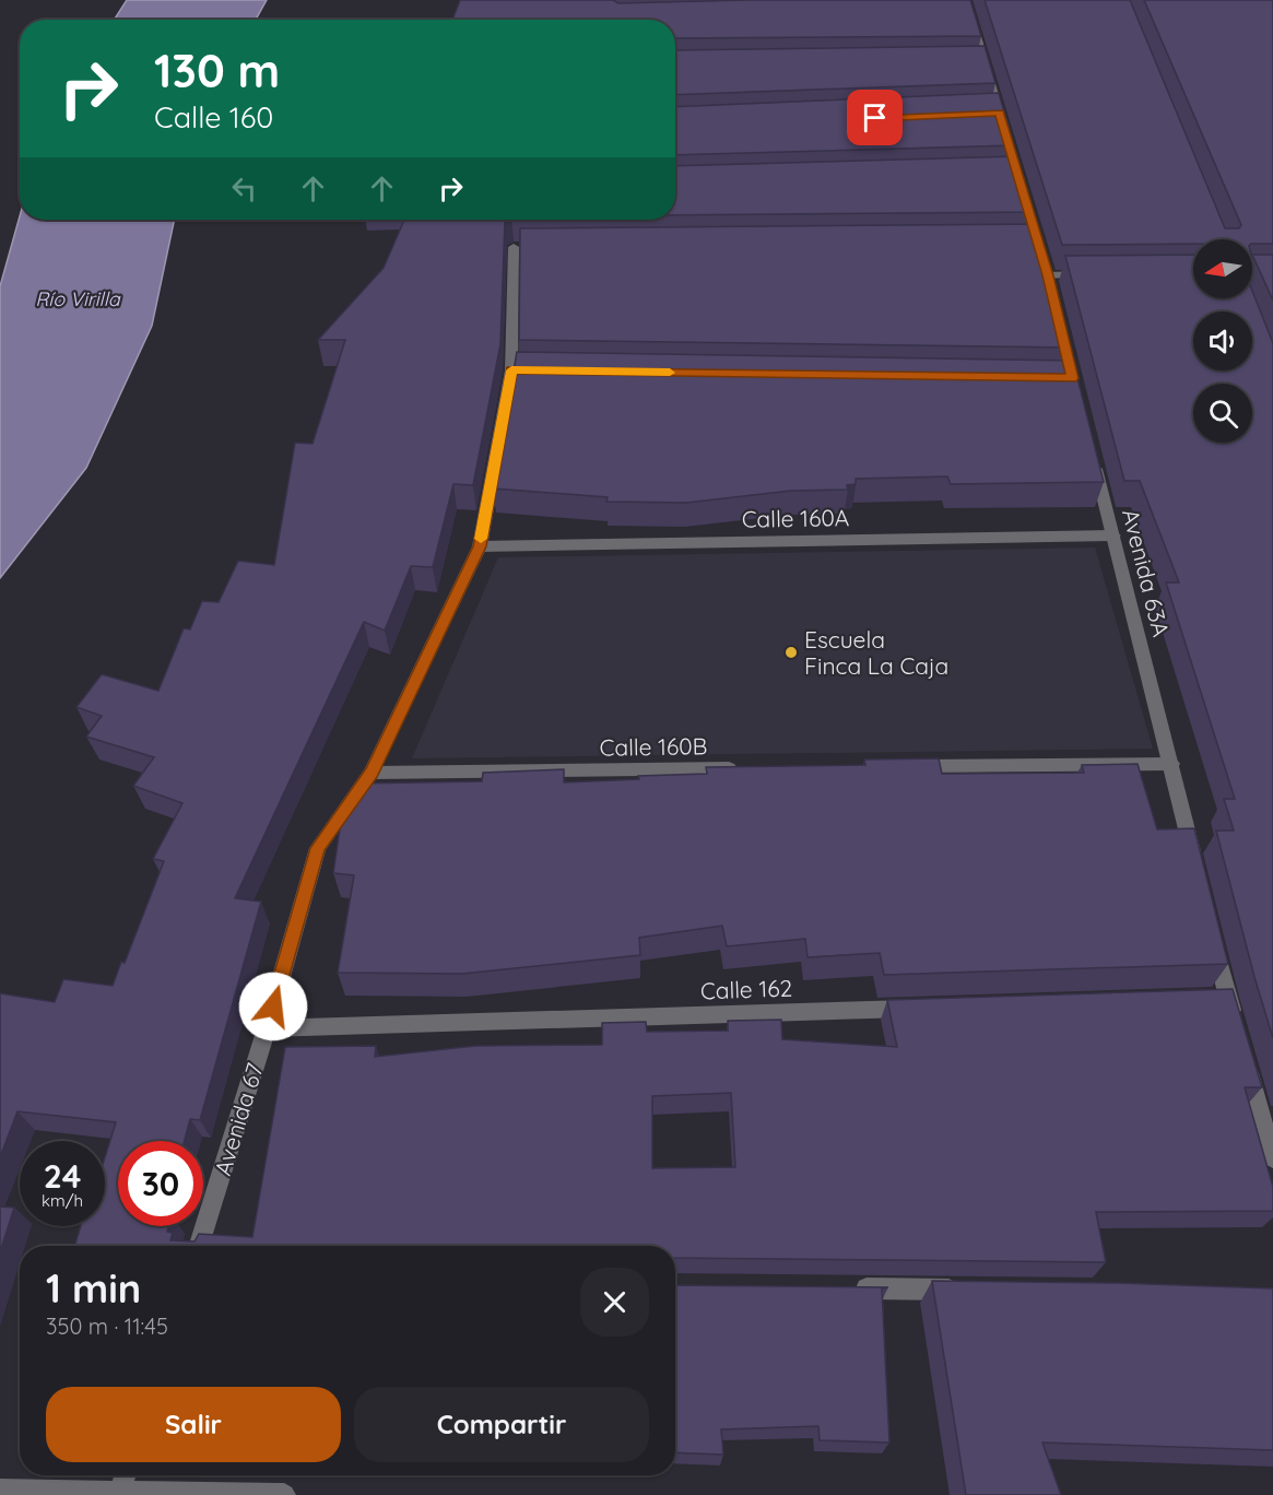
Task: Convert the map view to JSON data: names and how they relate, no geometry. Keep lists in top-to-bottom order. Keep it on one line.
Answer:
{"streets":{"street":["Calle 160A","Avenida 63A","Calle 160B","Calle 162","Avenida 67"]},"crossings":[["Calle 160A","Avenida 63A"],["Calle 160A","Avenida 67"],["Calle 160B","Avenida 67"],["Calle 162","Avenida 67"]],"water":["Río Virilla"],"places":["Escuela Finca La Caja"],"north":"left","page":{"turn":["130 m","Calle 160"],"speed":"24 km/h","limit":"30","heading":["1 min","350 m · 11:45"],"buttons":["Salir","Compartir"]}}
